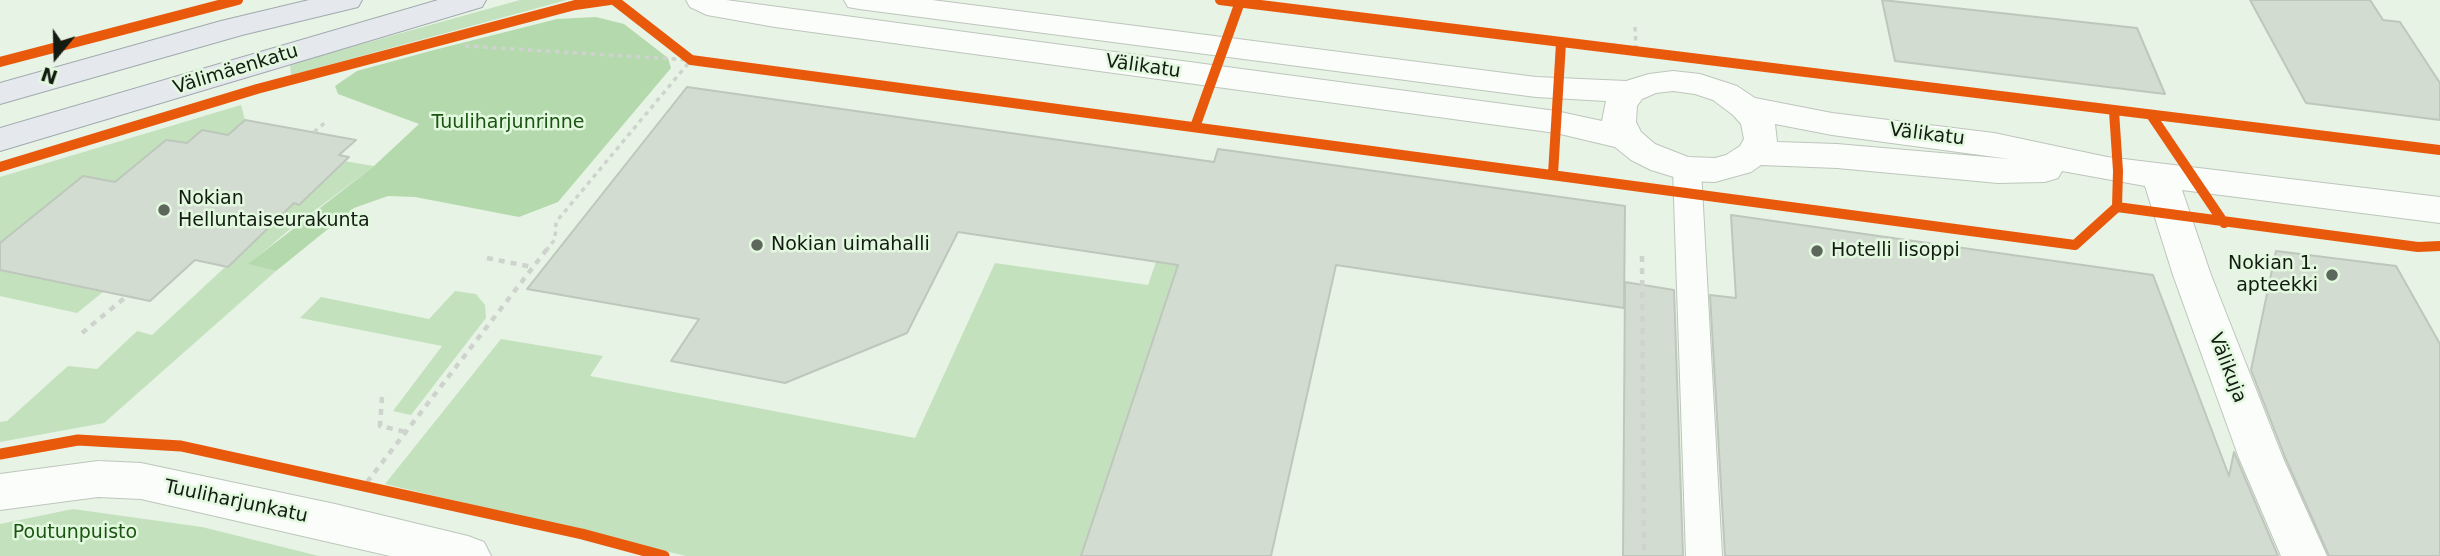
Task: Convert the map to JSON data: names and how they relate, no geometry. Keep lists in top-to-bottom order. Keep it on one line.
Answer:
{"streets":{"main road":["Välimäenkatu"],"street":["Välikatu","Välikuja","Tuuliharjunkatu"]},"crossings":[["Välikatu","Välikuja"]],"parks":["Tuuliharjunrinne","Poutunpuisto"],"places":["Nokian Helluntaiseurakunta","Nokian uimahalli","Hotelli Iisoppi","Nokian 1. apteekki"],"north":"bottom"}
